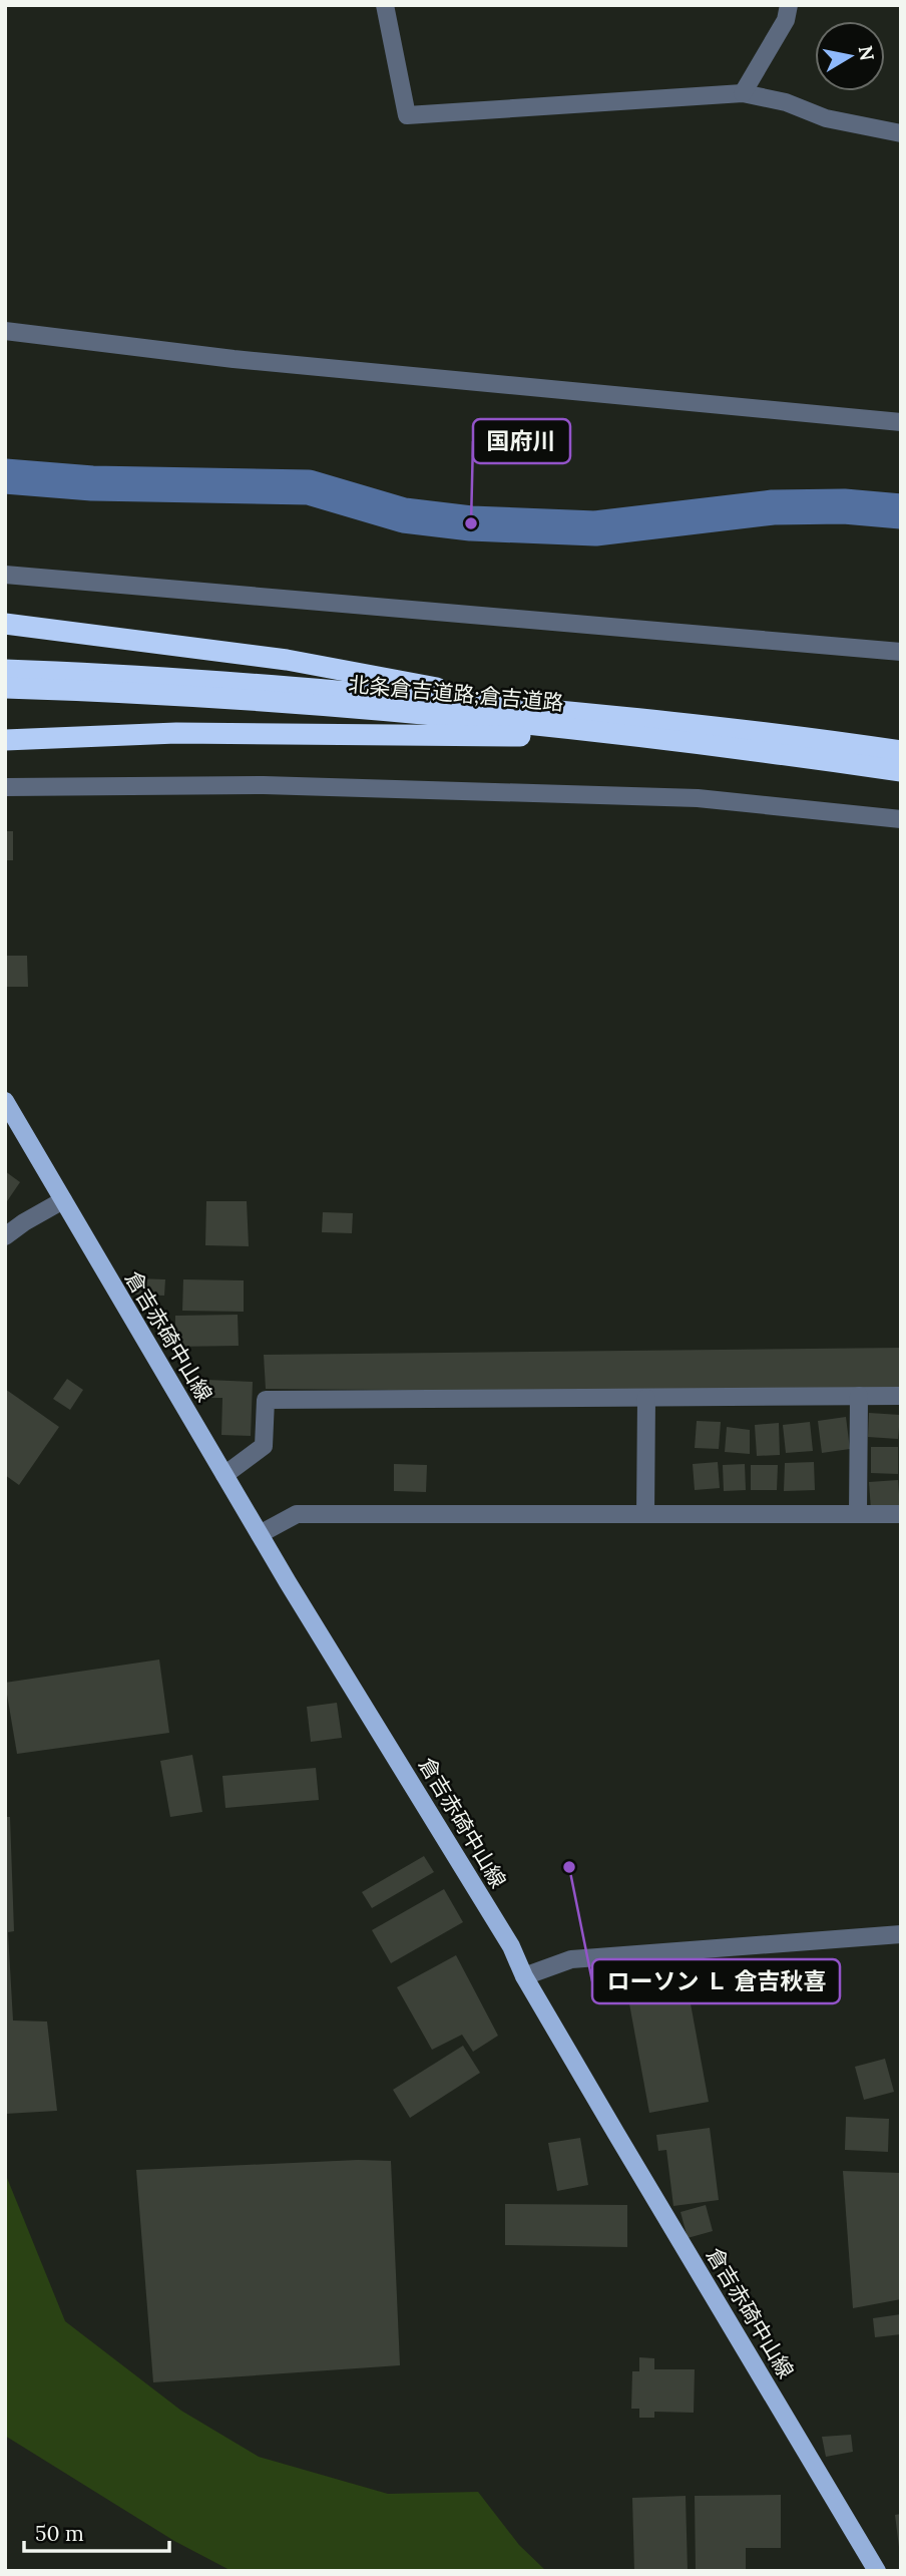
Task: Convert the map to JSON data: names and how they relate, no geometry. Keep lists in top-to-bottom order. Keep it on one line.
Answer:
{"streets":{"highway":["北条倉吉道路;倉吉道路"],"main road":["倉吉赤碕中山線"]},"places":["国府川","ローソン Ｌ 倉吉秋喜"],"scale_bar":"50 m","north":"right"}
